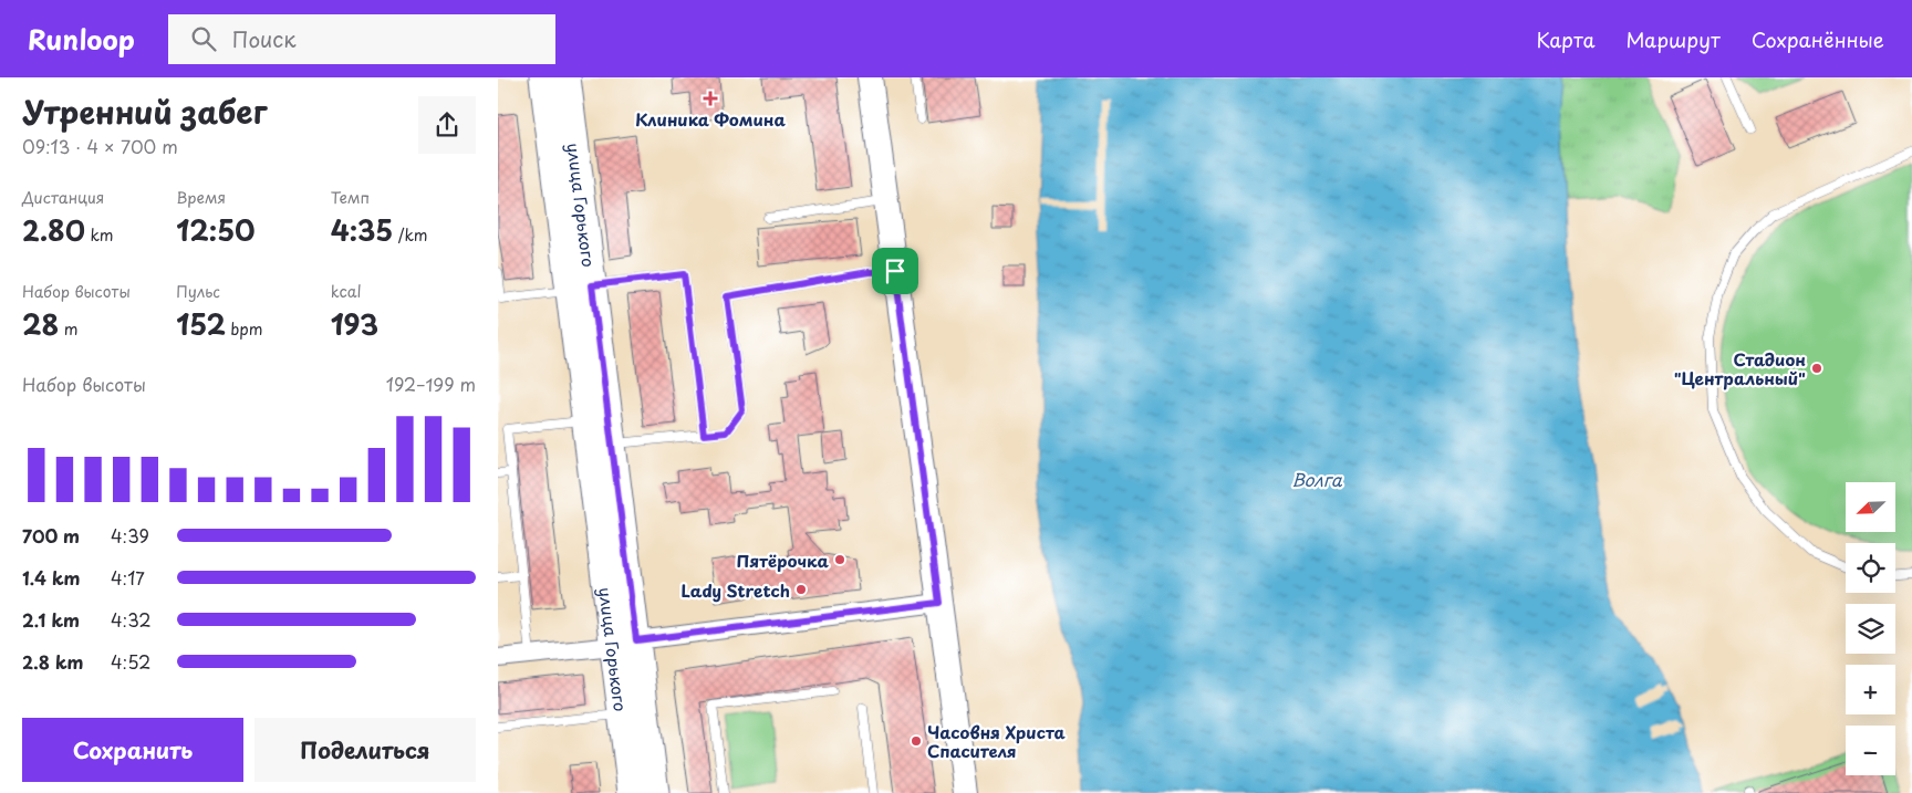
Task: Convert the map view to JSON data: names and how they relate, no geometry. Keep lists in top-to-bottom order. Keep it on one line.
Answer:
{"streets":{"main road":["улица Горького"]},"water":["Волга"],"places":{"health":["Клиника Фомина"],"other":["Стадион \"Центральный\"","Пятёрочка","Lady Stretch","Часовня Христа Спасителя"]},"north":"bottom left","page":{"header":"Runloop","search":"Поиск","nav":["Карта","Маршрут","Сохранённые"],"heading":["Утренний забег","09:13 · 4 × 700 m"],"stats":[["Дистанция","2.80 km"],["Время","12:50"],["Темп","4:35 /km"],["Набор высоты","28 m"],["Пульс","152 bpm"],["kcal","193"]],"chart":["Набор высоты","192–199 m"],"map_buttons":["+","−"],"list":[{"name":"700 m","note":"4:39"},{"name":"1.4 km","note":"4:17"},{"name":"2.1 km","note":"4:32"},{"name":"2.8 km","note":"4:52"}],"buttons":["Сохранить","Поделиться"]}}
